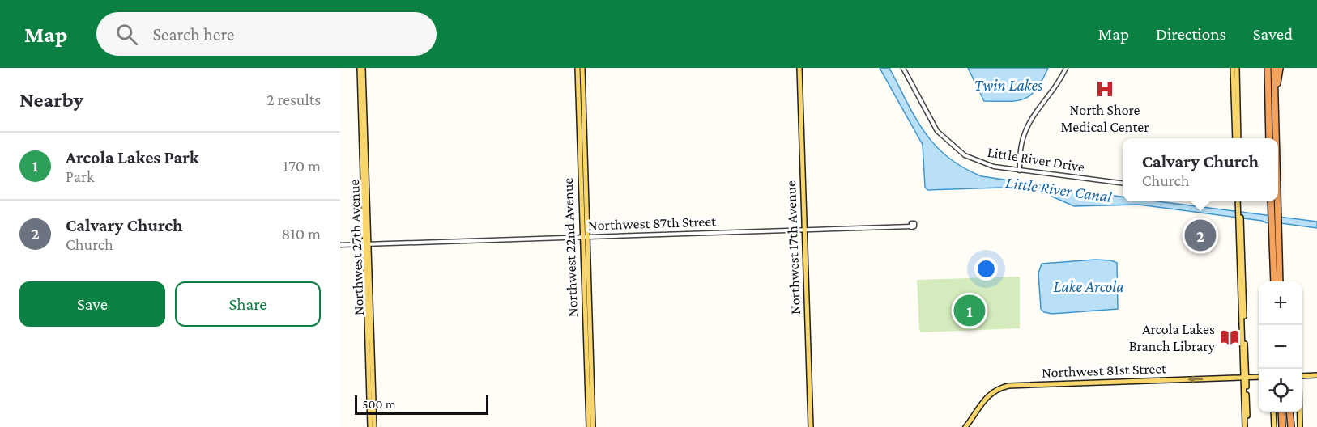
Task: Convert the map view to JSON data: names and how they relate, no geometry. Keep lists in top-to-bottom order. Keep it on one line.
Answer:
{"streets":{"main road":["Northwest 27th Avenue","Northwest 22nd Avenue","Northwest 17th Avenue","Northwest 81st Street"],"street":["Little River Drive","Northwest 87th Street"]},"crossings":[["Northwest 87th Street","Northwest 27th Avenue"],["Northwest 87th Street","Northwest 22nd Avenue"],["Northwest 87th Street","Northwest 17th Avenue"]],"one_way":["Northwest 81st Street"],"water":["Twin Lakes","Little River Canal","Lake Arcola"],"places":{"hospital":["North Shore Medical Center"],"library":["Arcola Lakes Branch Library"]},"scale_bar":"500 m","page":{"header":"Map","search":"Search here","nav":["Map","Directions","Saved"],"heading":["Nearby","2 results"],"list":[{"mark":"1","name":"Arcola Lakes Park","note":"Park","value":"170 m"},{"mark":"2","name":"Calvary Church","note":"Church","value":"810 m"}],"popup":["Calvary Church","Church"],"pins":["2","1"],"buttons":["Save","Share"],"map_buttons":["+","−"],"scale":"500 m"}}
